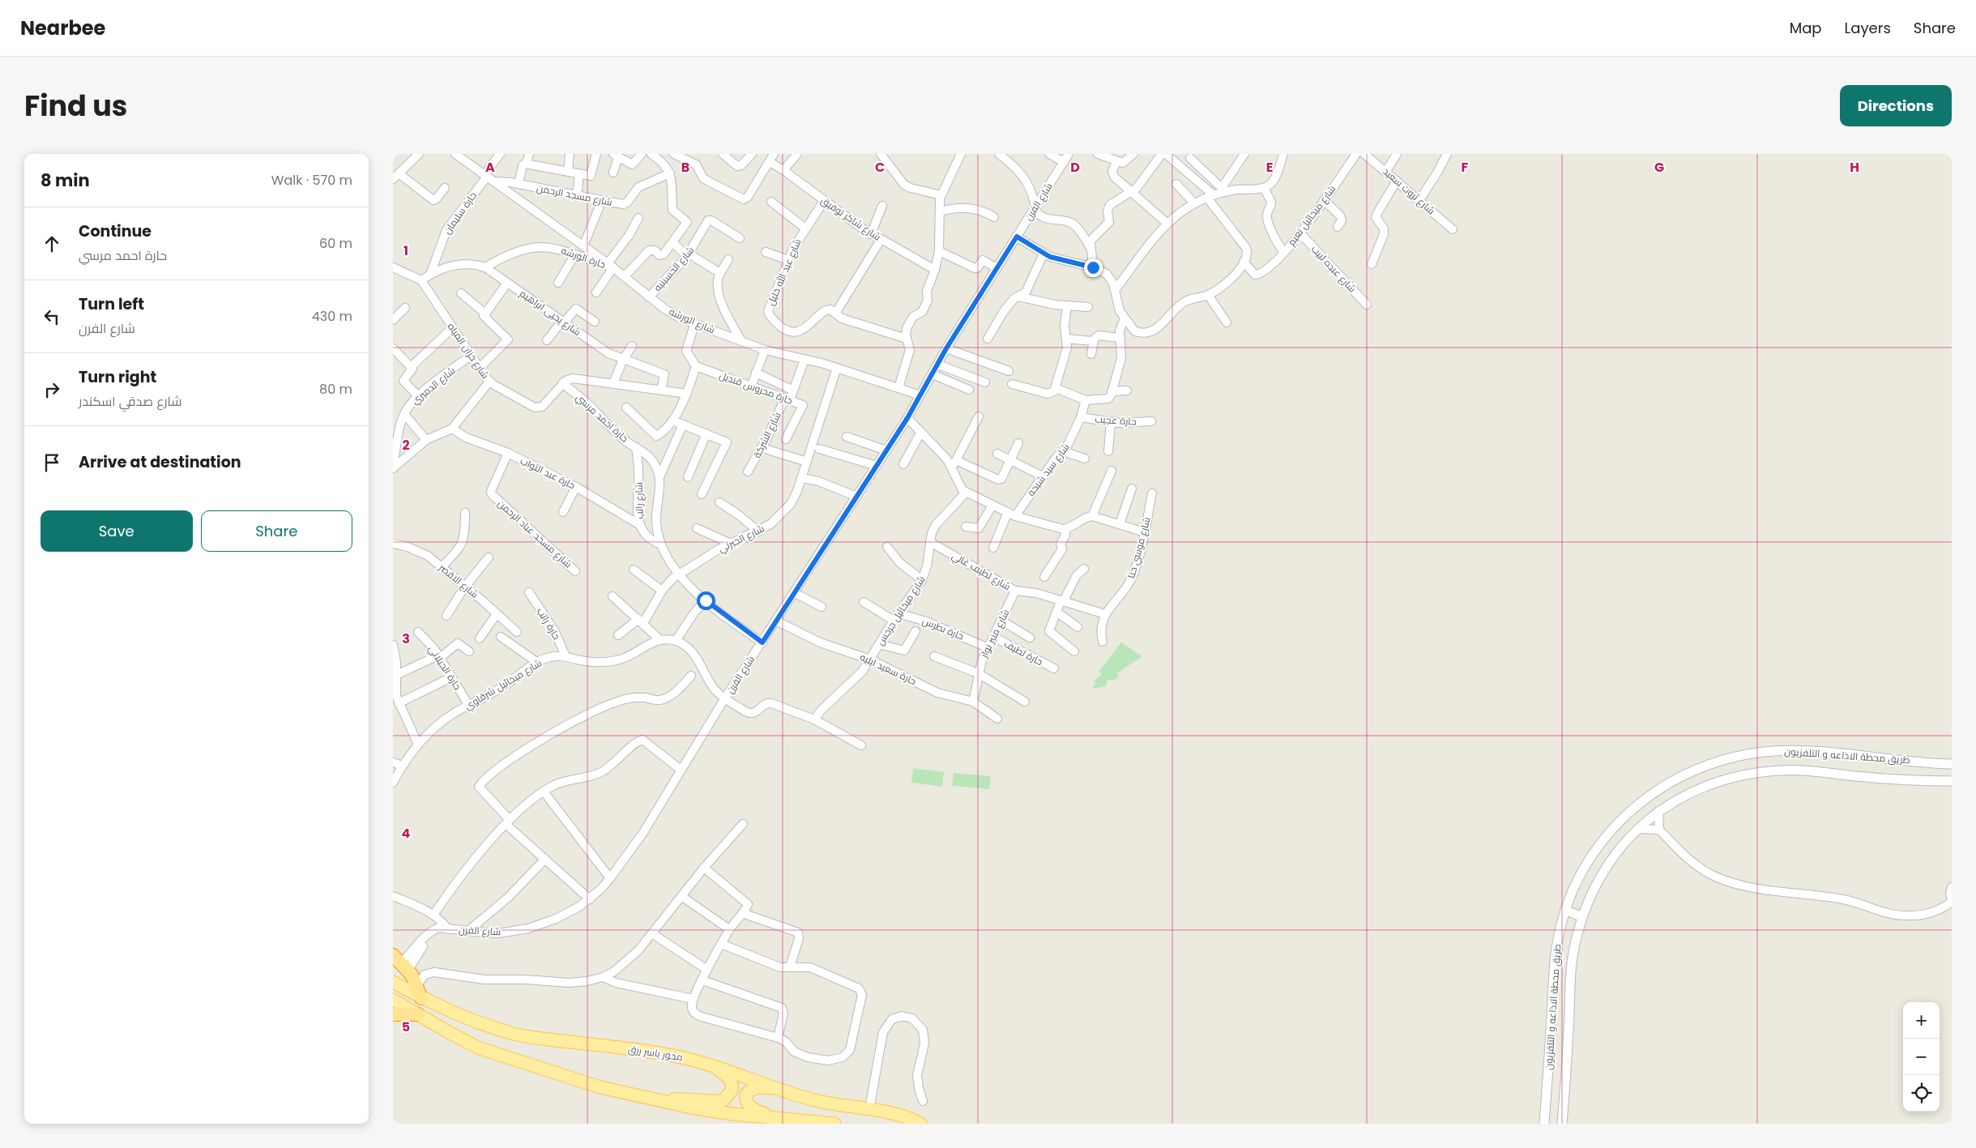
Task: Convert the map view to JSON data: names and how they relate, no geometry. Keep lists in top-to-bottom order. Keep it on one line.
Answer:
{"streets":{"main road":["محور ياسر رزق"],"street":["شارع ثروت سعيد","شارع مسجد الرحمن","شارع الفرن","حارة سليمان","شارع ميخائيل نعيم","شارع شاكر توفيق","حارة الورشه","شارع الحسينيه","شارع عبده لبيب","شارع عبد الله خليل","شارع يحيى ابراهيم","شارع الورشه","شارع خزان المياه","شارع الدميري","حارة محروس قنديل","حارة احمد مرسي","حارة عجيب","شارع الشركة","شارع سيد شيحه","حارة عبد التواب","شارع راتب","شارع مسجد عباد الرحمن","شارع الجبرتي","شارع موسي حنا","شارع لطيف غالي","شارع الاقصر","شارع ميخائيل جرجس","حارة راتب","حارة بطرس","شارع منير نوار","حارة لطيف","حارة الجيلاني","حارة سعيد ايليه","شارع ميخائيل شرقاوي","طريق محطة الاذاعه و التلفزيون"]},"crossings":[["شارع مسجد الرحمن","حارة سليمان"],["شارع مسجد الرحمن","شارع الورشه"],["شارع الفرن","شارع الورشه"],["شارع الفرن","حارة سعيد ايليه"],["حارة سليمان","شارع يحيى ابراهيم"],["حارة سليمان","شارع الورشه"],["شارع ميخائيل نعيم","شارع عبده لبيب"],["شارع شاكر توفيق","شارع عبد الله خليل"],["حارة الورشه","شارع يحيى ابراهيم"],["حارة الورشه","شارع الورشه"],["شارع الحسينيه","شارع الورشه"],["شارع يحيى ابراهيم","شارع خزان المياه"],["شارع الورشه","شارع الشركة"],["شارع الورشه","شارع الجبرتي"],["شارع خزان المياه","شارع الدميري"],["شارع خزان المياه","حارة احمد مرسي"],["حارة محروس قنديل","شارع الشركة"],["حارة احمد مرسي","شارع راتب"],["حارة عجيب","شارع سيد شيحه"],["حارة عبد التواب","شارع راتب"],["حارة عبد التواب","شارع مسجد عباد الرحمن"],["شارع موسي حنا","شارع لطيف غالي"],["شارع لطيف غالي","شارع ميخائيل جرجس"],["شارع لطيف غالي","شارع منير نوار"],["شارع ميخائيل جرجس","حارة بطرس"],["شارع ميخائيل جرجس","حارة سعيد ايليه"],["حارة راتب","شارع ميخائيل شرقاوي"],["حارة بطرس","شارع منير نوار"],["شارع منير نوار","حارة لطيف"],["شارع منير نوار","حارة سعيد ايليه"],["حارة الجيلاني","شارع ميخائيل شرقاوي"]],"page":{"header":"Nearbee","nav":["Map","Layers","Share"],"title":"Find us","buttons":["Directions",["Save","Share"]],"heading":["8 min","Walk · 570 m"],"list":[["Continue","حارة احمد مرسي","60 m"],["Turn left","شارع الفرن","430 m"],["Turn right","شارع صدقي اسكندر","80 m"],"Arrive at destination"],"map_buttons":["+","−"]},"grid":{"columns":["A","B","C","D","E","F","G","H"],"rows":["1","2","3","4","5"]}}
